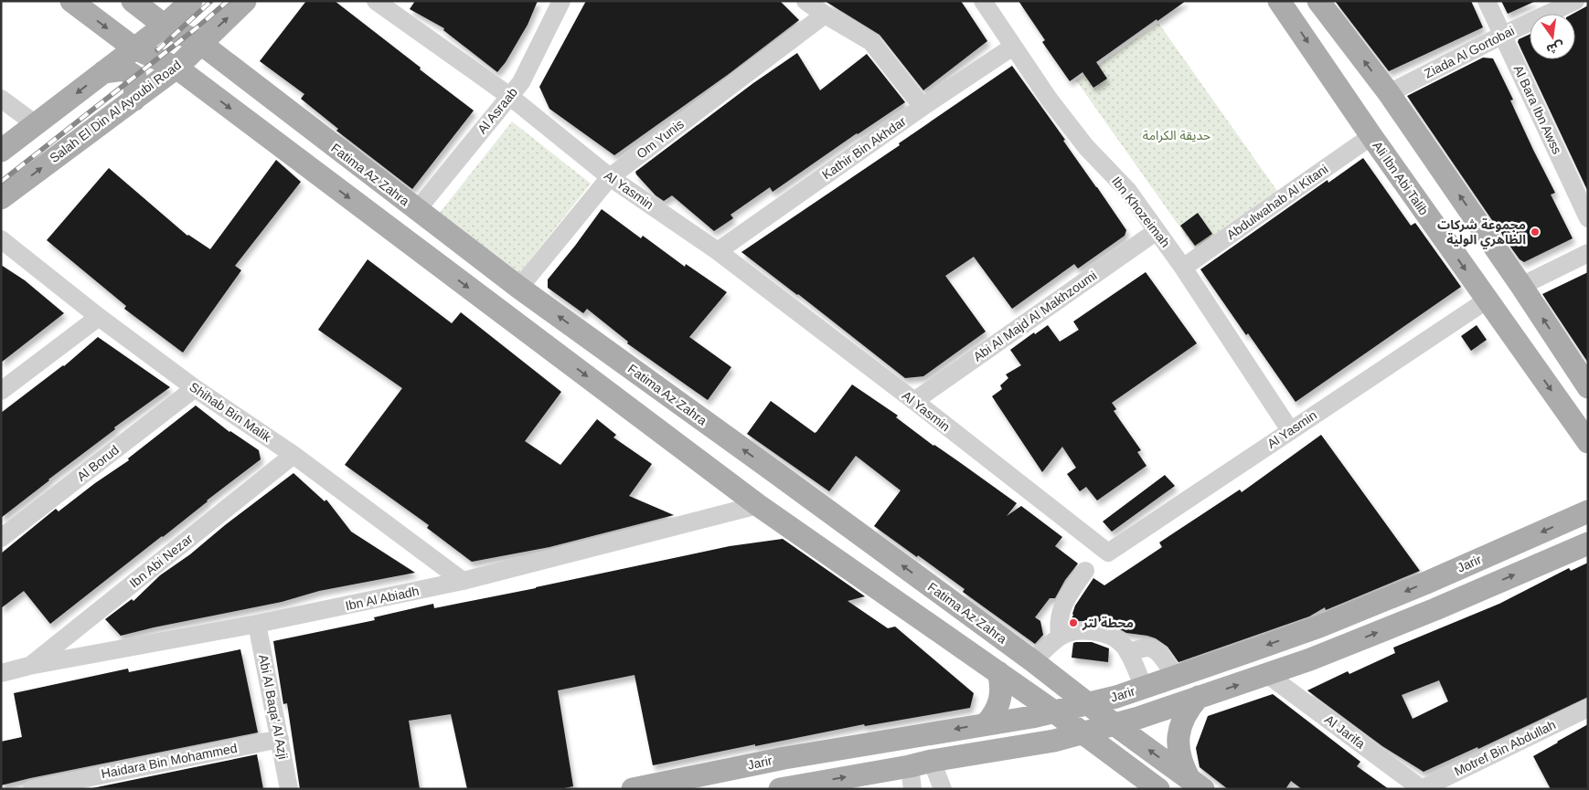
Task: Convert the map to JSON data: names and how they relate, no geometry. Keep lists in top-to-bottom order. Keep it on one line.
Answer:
{"streets":{"main road":["Salah El Din Al Ayoubi Road","Fatima Az Zahra","Ali Ibn Abi Talib","Jarir"],"street":["Ziada Al Gortobai","Al Bara Ibn Awss","Al Asraab","Om Yunis","Kathir Bin Akhdar","Al Yasmin","Abdulwahab Al Kitani","Ibn Khozeimah","Abi Al Majd Al Makhzoumi","Shihab Bin Malik","Al Borud","Ibn Abi Nezar","Ibn Al Abiadh","Abi Al Baqa' Al Azji","Al Jarifa","Motref Bin Abdullah","Haidara Bin Mohammed"]},"crossings":[["Ziada Al Gortobai","Al Bara Ibn Awss"],["Al Asraab","Fatima Az Zahra"],["Al Asraab","Al Yasmin"],["Salah El Din Al Ayoubi Road","Fatima Az Zahra"],["Om Yunis","Fatima Az Zahra"],["Om Yunis","Al Yasmin"],["Kathir Bin Akhdar","Al Yasmin"],["Kathir Bin Akhdar","Ibn Khozeimah"],["Fatima Az Zahra","Jarir"],["Ali Ibn Abi Talib","Al Yasmin"],["Ali Ibn Abi Talib","Abdulwahab Al Kitani"],["Al Yasmin","Ibn Khozeimah"],["Al Yasmin","Abi Al Majd Al Makhzoumi"],["Abdulwahab Al Kitani","Ibn Khozeimah"],["Ibn Khozeimah","Abi Al Majd Al Makhzoumi"],["Shihab Bin Malik","Al Borud"],["Shihab Bin Malik","Ibn Abi Nezar"],["Shihab Bin Malik","Ibn Al Abiadh"],["Ibn Abi Nezar","Ibn Al Abiadh"],["Ibn Al Abiadh","Abi Al Baqa' Al Azji"],["Abi Al Baqa' Al Azji","Haidara Bin Mohammed"],["Al Jarifa","Motref Bin Abdullah"]],"parks":["حديقة الكرامة"],"places":["مجموعة شركات الظاهري الولية","محطة لتر"],"north":"bottom"}
